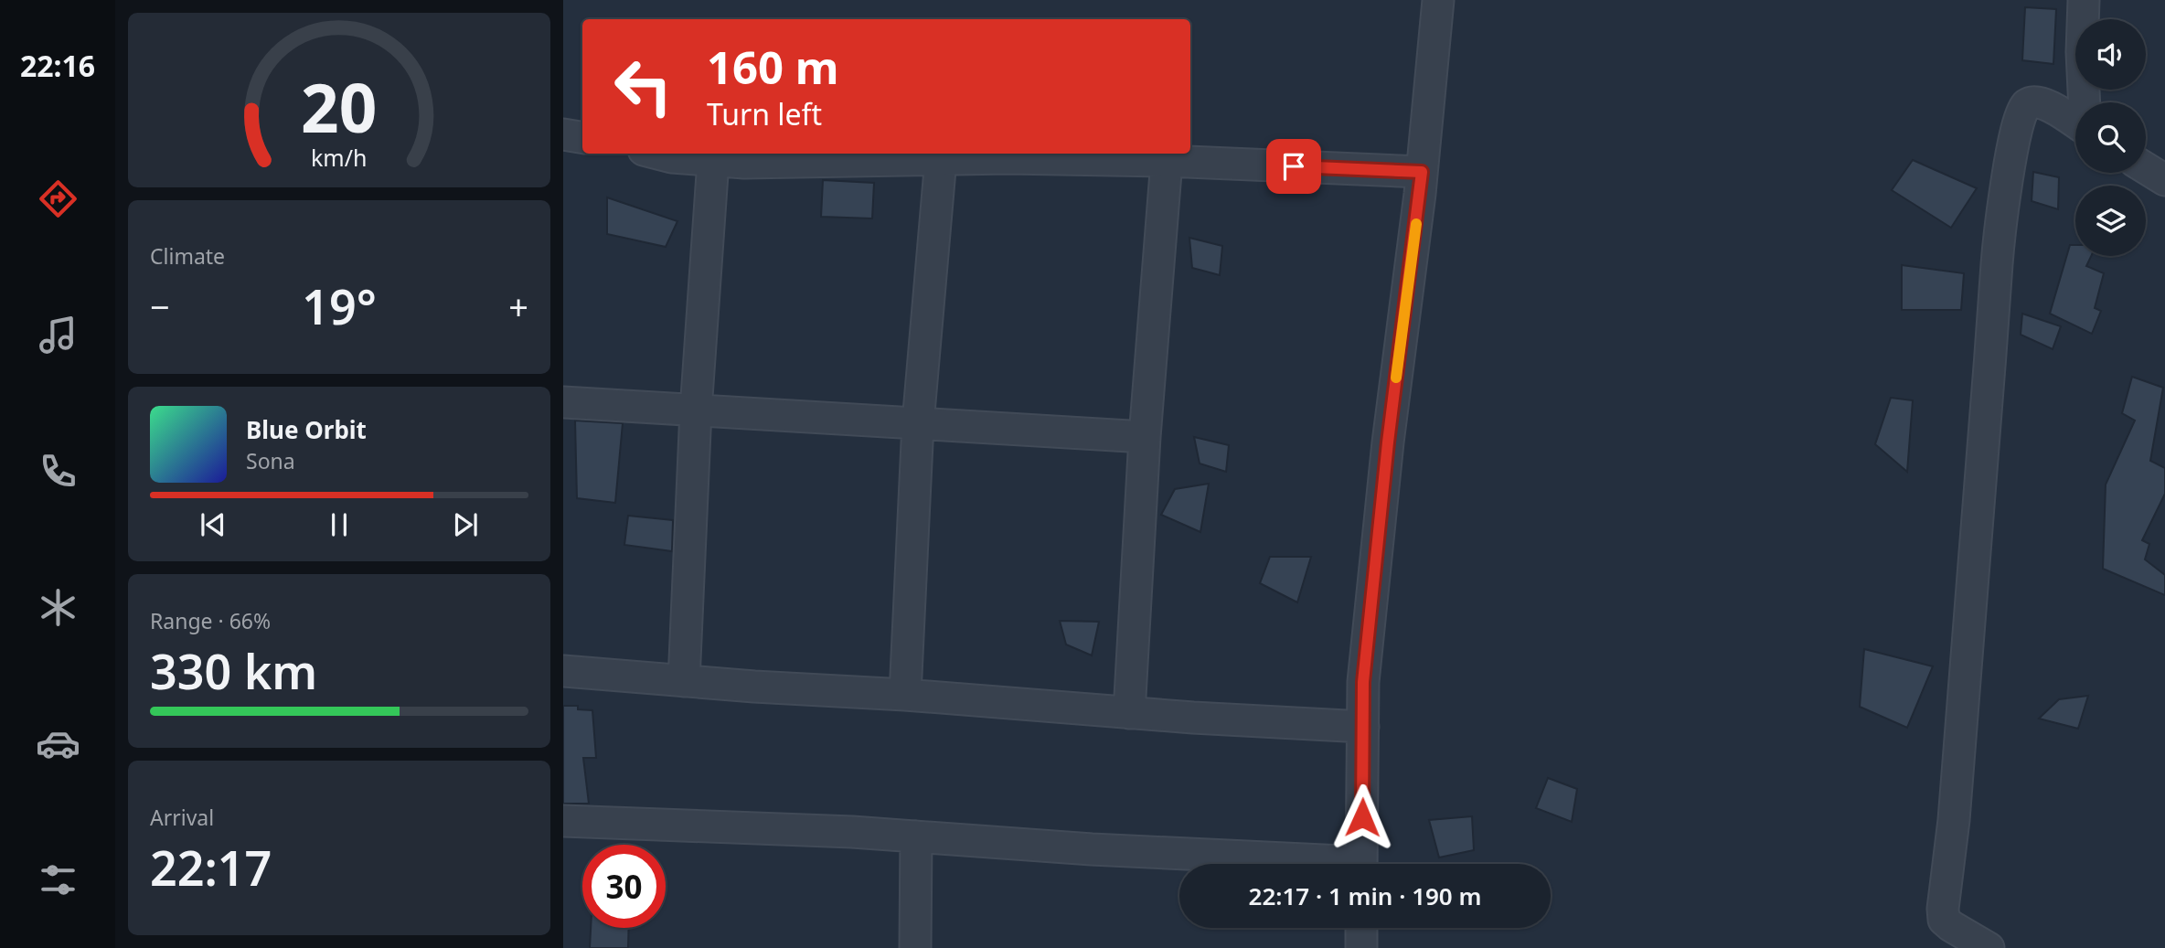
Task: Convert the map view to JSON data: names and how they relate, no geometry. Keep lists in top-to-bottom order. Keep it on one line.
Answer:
{"page":{"tabs":"22:16","turn":["160 m","Turn left"],"tile":["Climate",["Range · 66%","330 km"],["Arrival","22:17"]],"heat":["−","19°","+"],"song":["Blue Orbit","Sona"],"limit":"30","trip":"22:17 · 1 min · 190 m","gauge":["20","km/h"]}}
